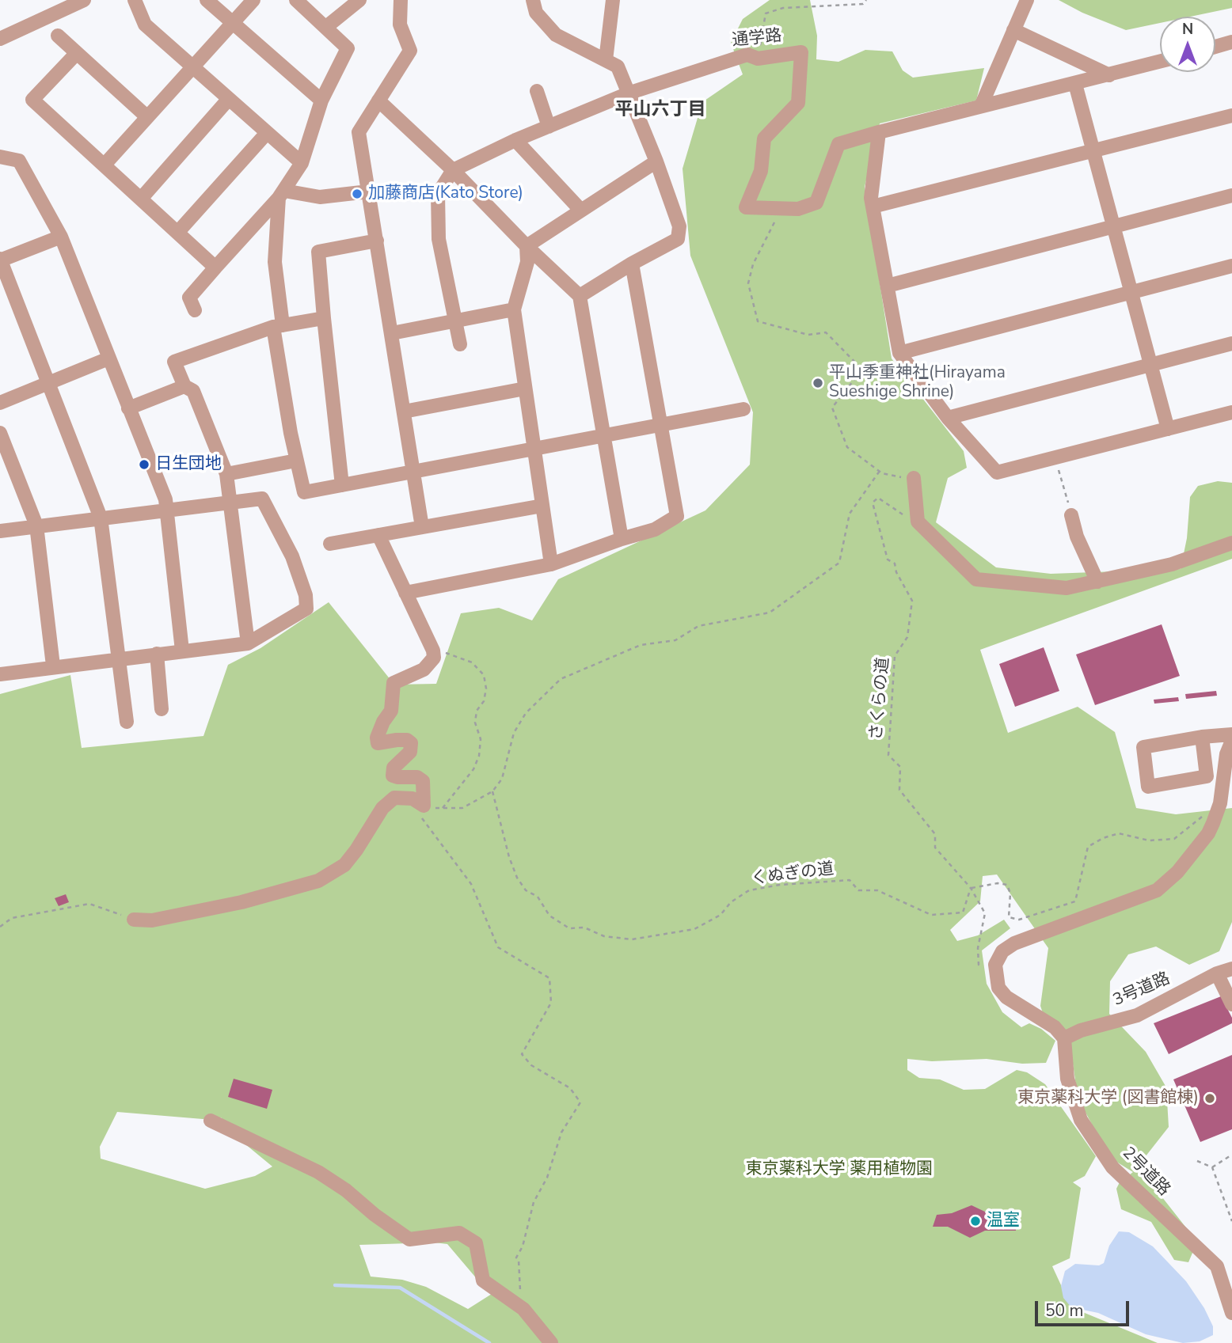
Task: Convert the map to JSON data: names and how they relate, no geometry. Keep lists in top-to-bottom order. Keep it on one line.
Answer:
{"streets":{"street":["通学路","3号道路","2号道路"],"path":["さくらの道","くぬぎの道"]},"crossings":[["さくらの道","くぬぎの道"],["3号道路","2号道路"]],"districts":["平山六丁目"],"parks":["東京薬科大学 薬用植物園"],"places":["加藤商店(Kato Store)","平山季重神社(Hirayama Sueshige Shrine)","日生団地","東京薬科大学 (図書館棟)","温室"],"scale_bar":"50 m","north":"top"}
